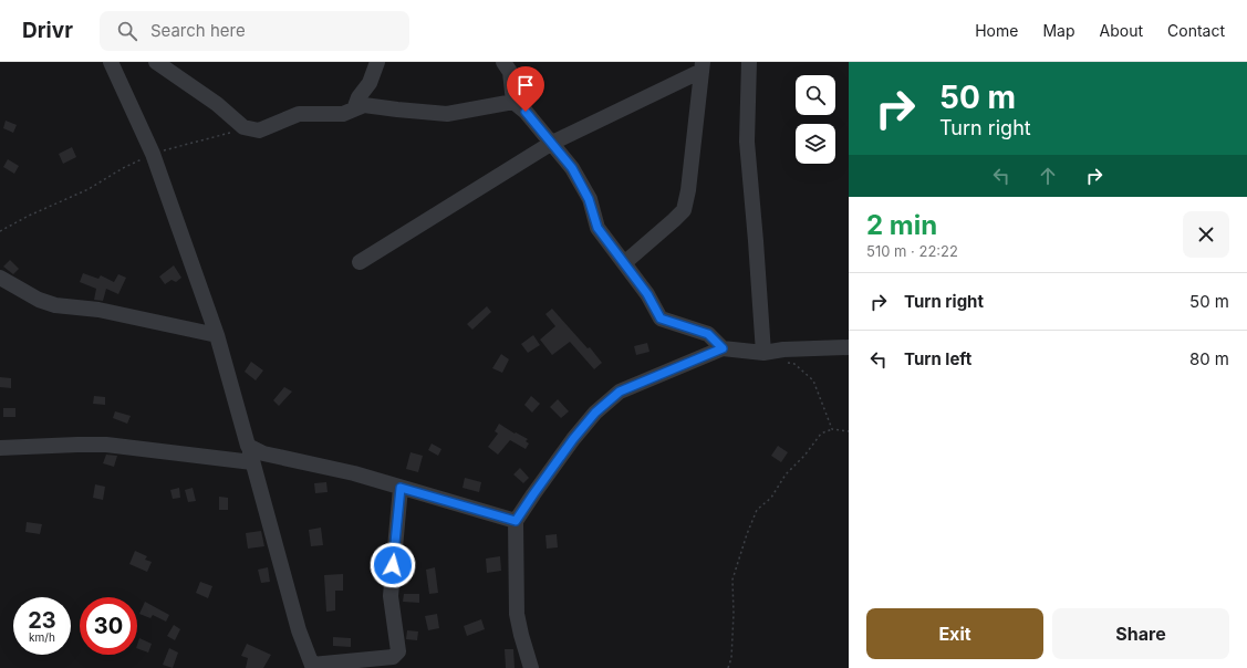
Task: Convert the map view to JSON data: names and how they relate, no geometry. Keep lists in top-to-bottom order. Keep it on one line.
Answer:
{"page":{"header":"Drivr","search":"Search here","nav":["Home","Map","About","Contact"],"turn":["50 m","Turn right"],"heading":["2 min","510 m · 22:22"],"list":[{"name":"Turn right","value":"50 m"},{"name":"Turn left","value":"80 m"}],"speed":"23 km/h","limit":"30","buttons":["Exit","Share"]}}
